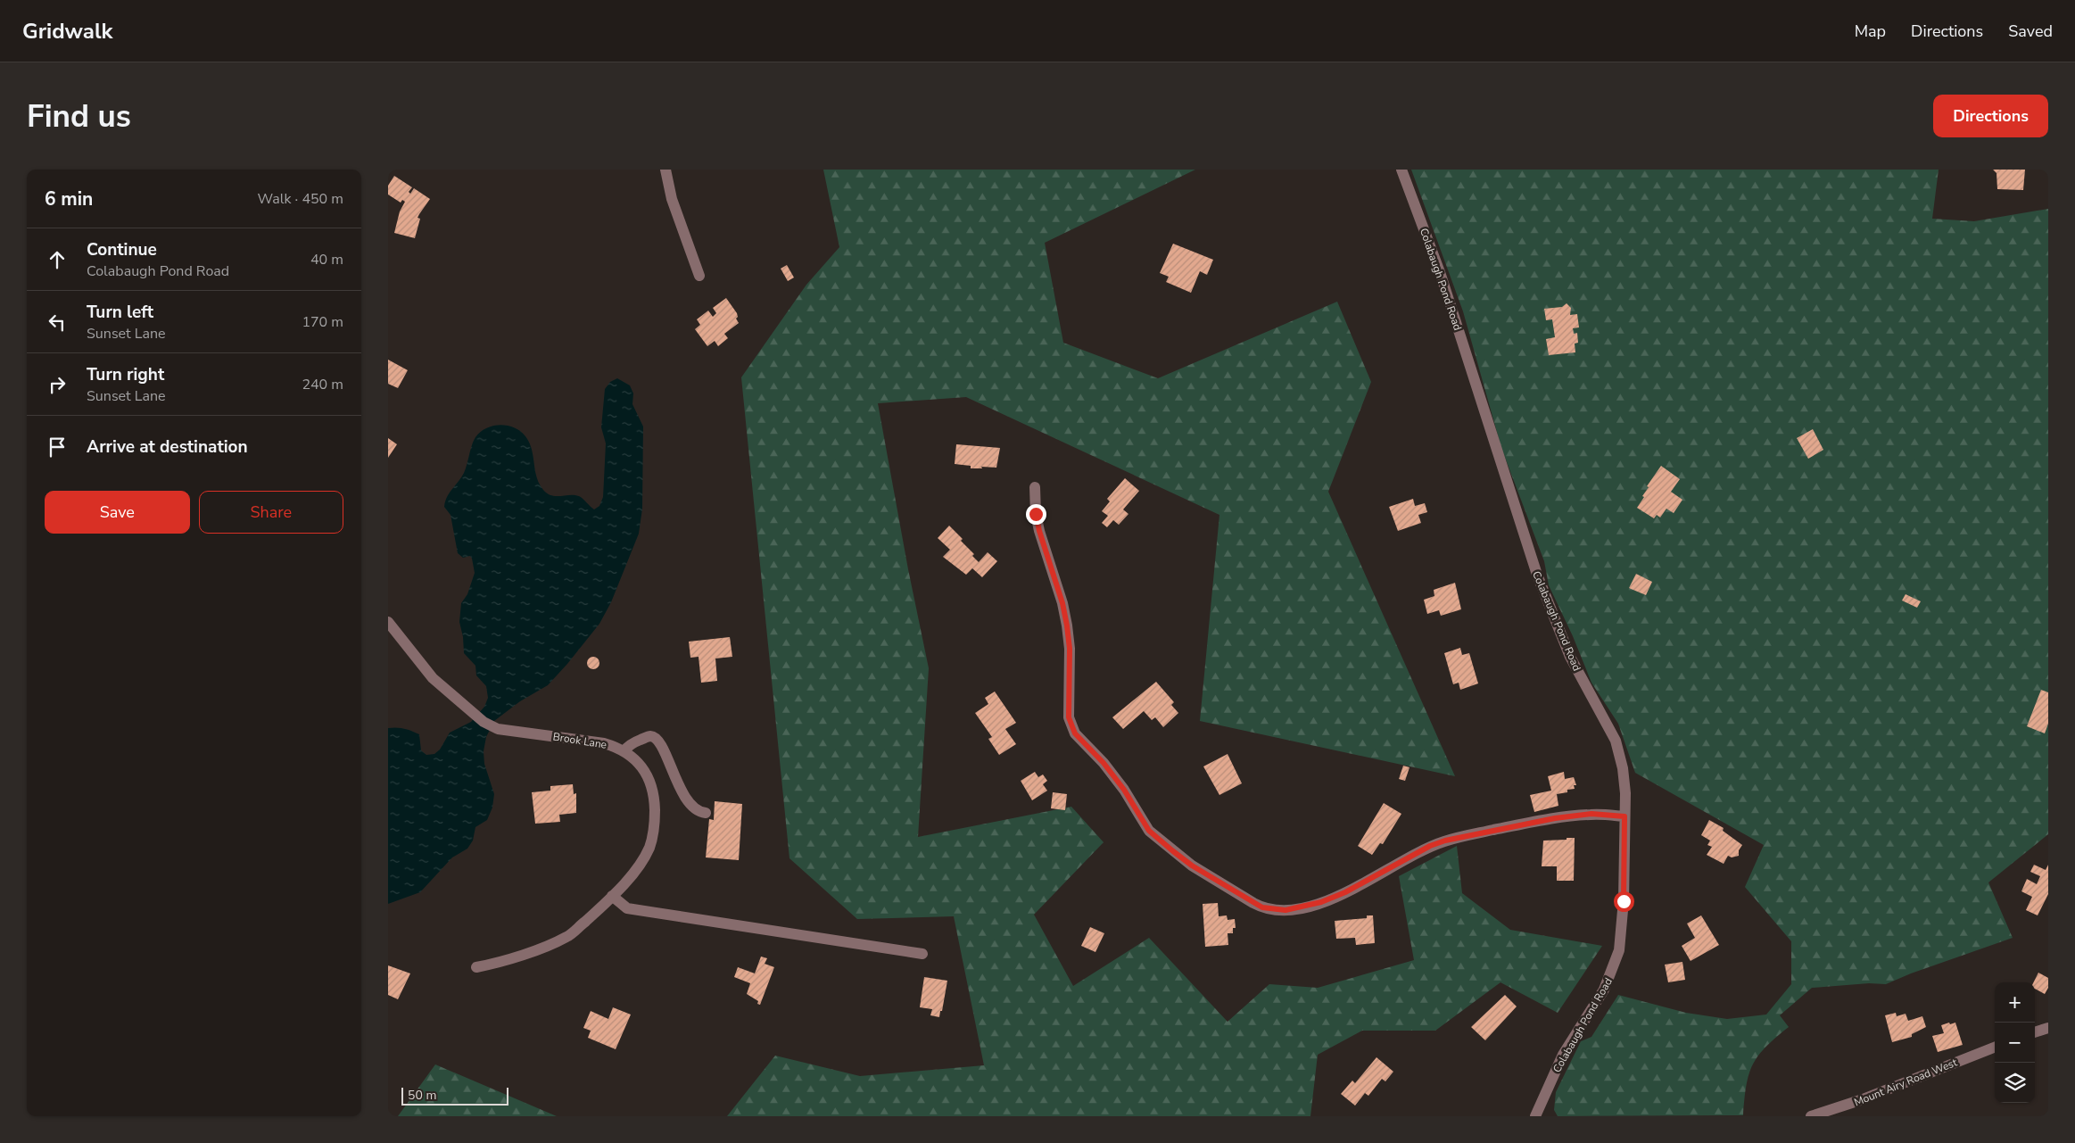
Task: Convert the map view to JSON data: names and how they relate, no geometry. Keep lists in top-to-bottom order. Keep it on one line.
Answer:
{"streets":{"street":["Colabaugh Pond Road","Brook Lane","Mount Airy Road West"]},"scale_bar":"50 m","page":{"header":"Gridwalk","nav":["Map","Directions","Saved"],"buttons":["Directions",["Save","Share"]],"title":"Find us","heading":["6 min","Walk · 450 m"],"list":[["Continue","Colabaugh Pond Road","40 m"],["Turn left","Sunset Lane","170 m"],["Turn right","Sunset Lane","240 m"],"Arrive at destination"],"map_buttons":["+","−"],"scale":"50 m"}}
